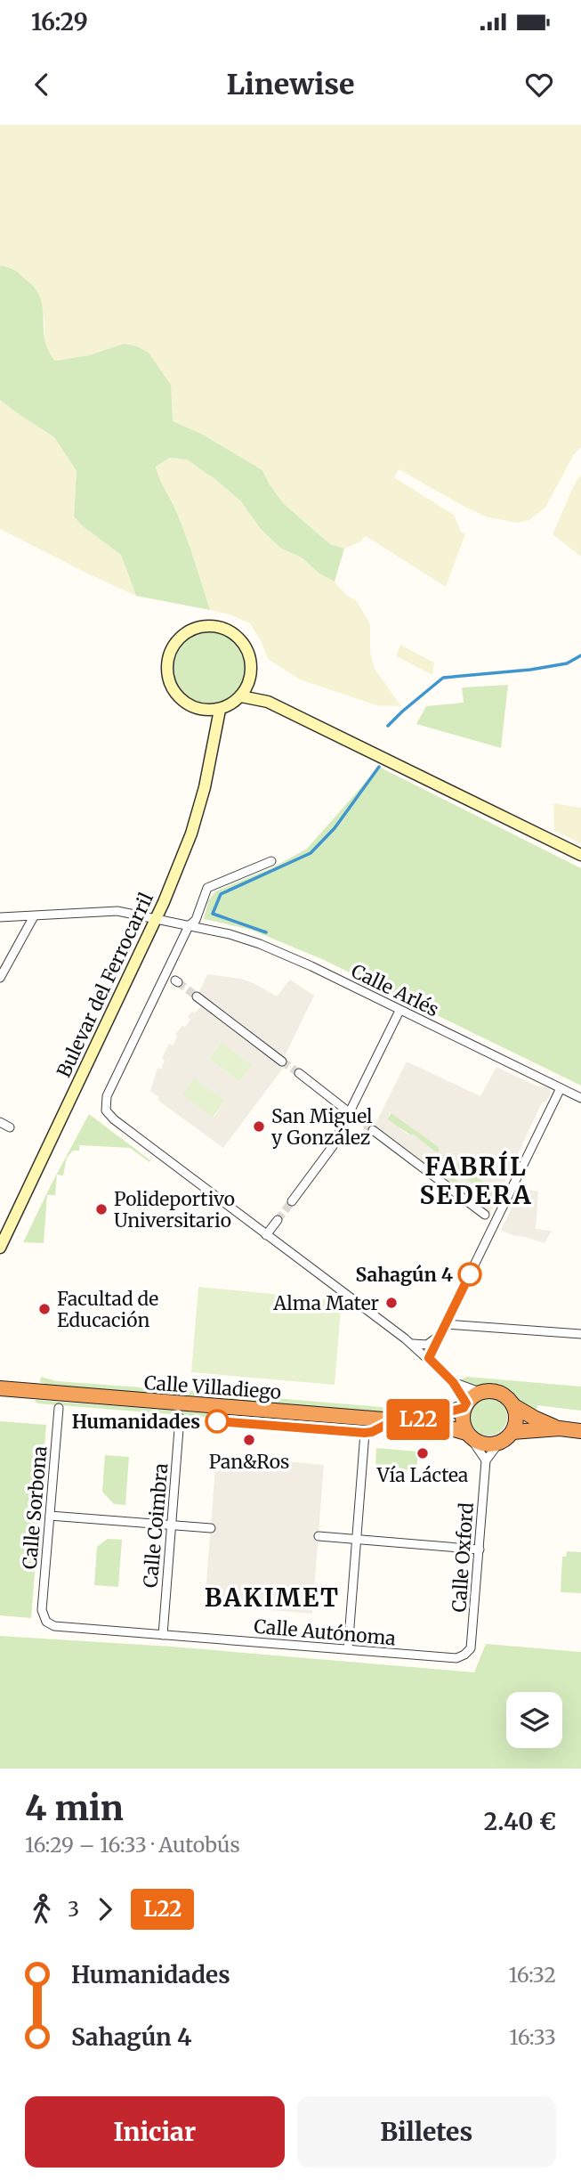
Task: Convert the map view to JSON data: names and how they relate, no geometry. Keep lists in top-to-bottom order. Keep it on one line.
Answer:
{"streets":{"highway":["Calle Villadiego"],"main road":["Bulevar del Ferrocarril"],"street":["Calle Arlés","Calle Sorbona","Calle Coimbra","Calle Oxford","Calle Autónoma"]},"crossings":[["Bulevar del Ferrocarril","Calle Arlés"],["Calle Sorbona","Calle Autónoma"],["Calle Coimbra","Calle Autónoma"],["Calle Oxford","Calle Autónoma"]],"districts":["FABRÍL SEDERA","BAKIMET"],"places":["San Miguel y González","Polideportivo Universitario","Sahagún 4","Alma Mater","Facultad de Educación","Humanidades","Pan&Ros","Vía Láctea"],"lines":["bus line L22"],"page":{"status":"16:29","header":"Linewise","on_map":"L22","heading":["4 min","16:29 – 16:33 · Autobús","2.40 €"],"legs":["3","L22"],"list":[{"name":"Humanidades","value":"16:32"},{"name":"Sahagún 4","value":"16:33"}],"buttons":["Iniciar","Billetes"]}}
